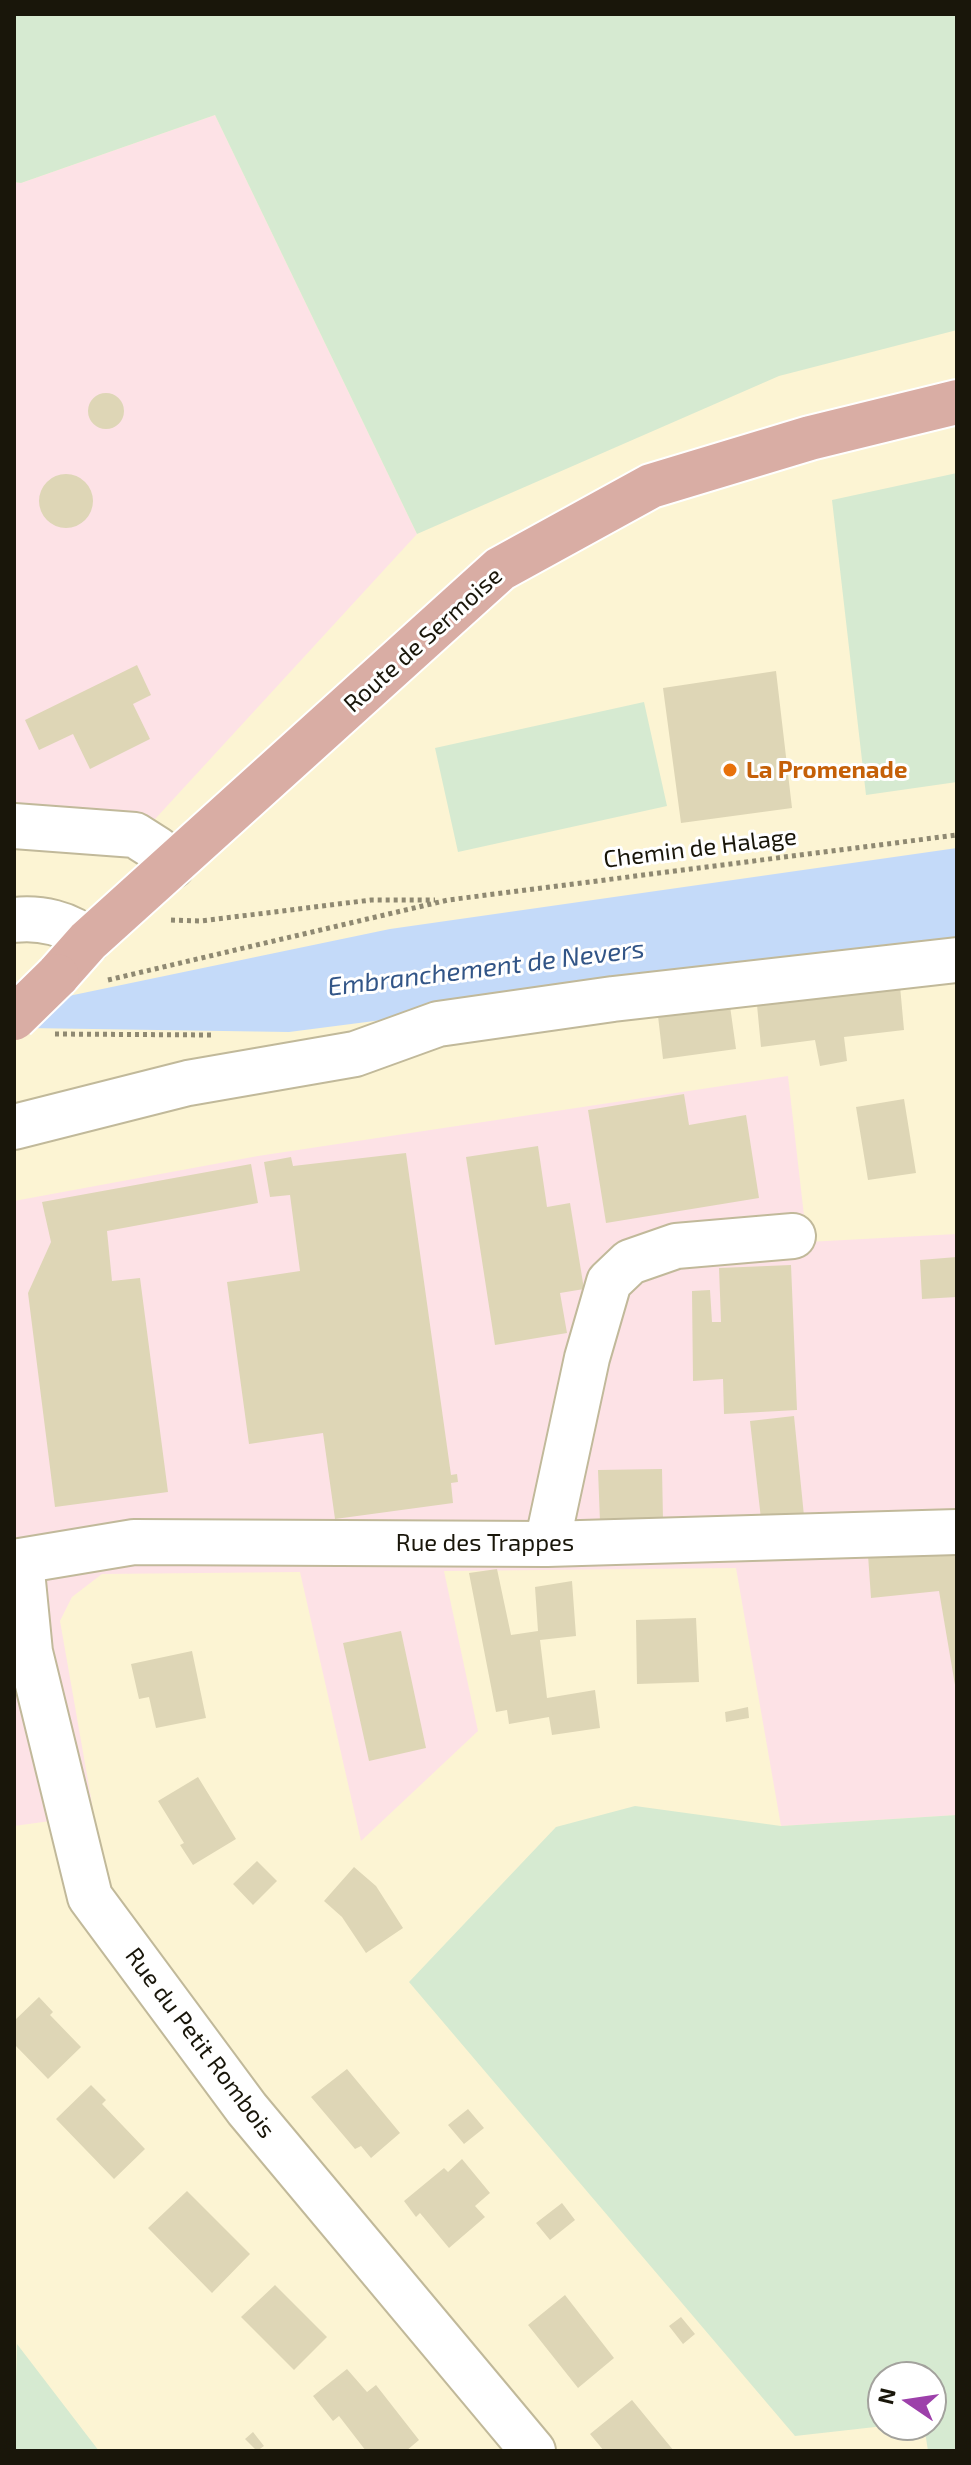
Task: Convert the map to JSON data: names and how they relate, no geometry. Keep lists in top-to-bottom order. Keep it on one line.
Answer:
{"streets":{"main road":["Route de Sermoise"],"street":["Rue des Trappes","Rue du Petit Rombois"],"path":["Chemin de Halage"]},"crossings":[["Rue des Trappes","Rue du Petit Rombois"]],"water":["Embranchement de Nevers"],"places":["La Promenade"],"north":"left"}
